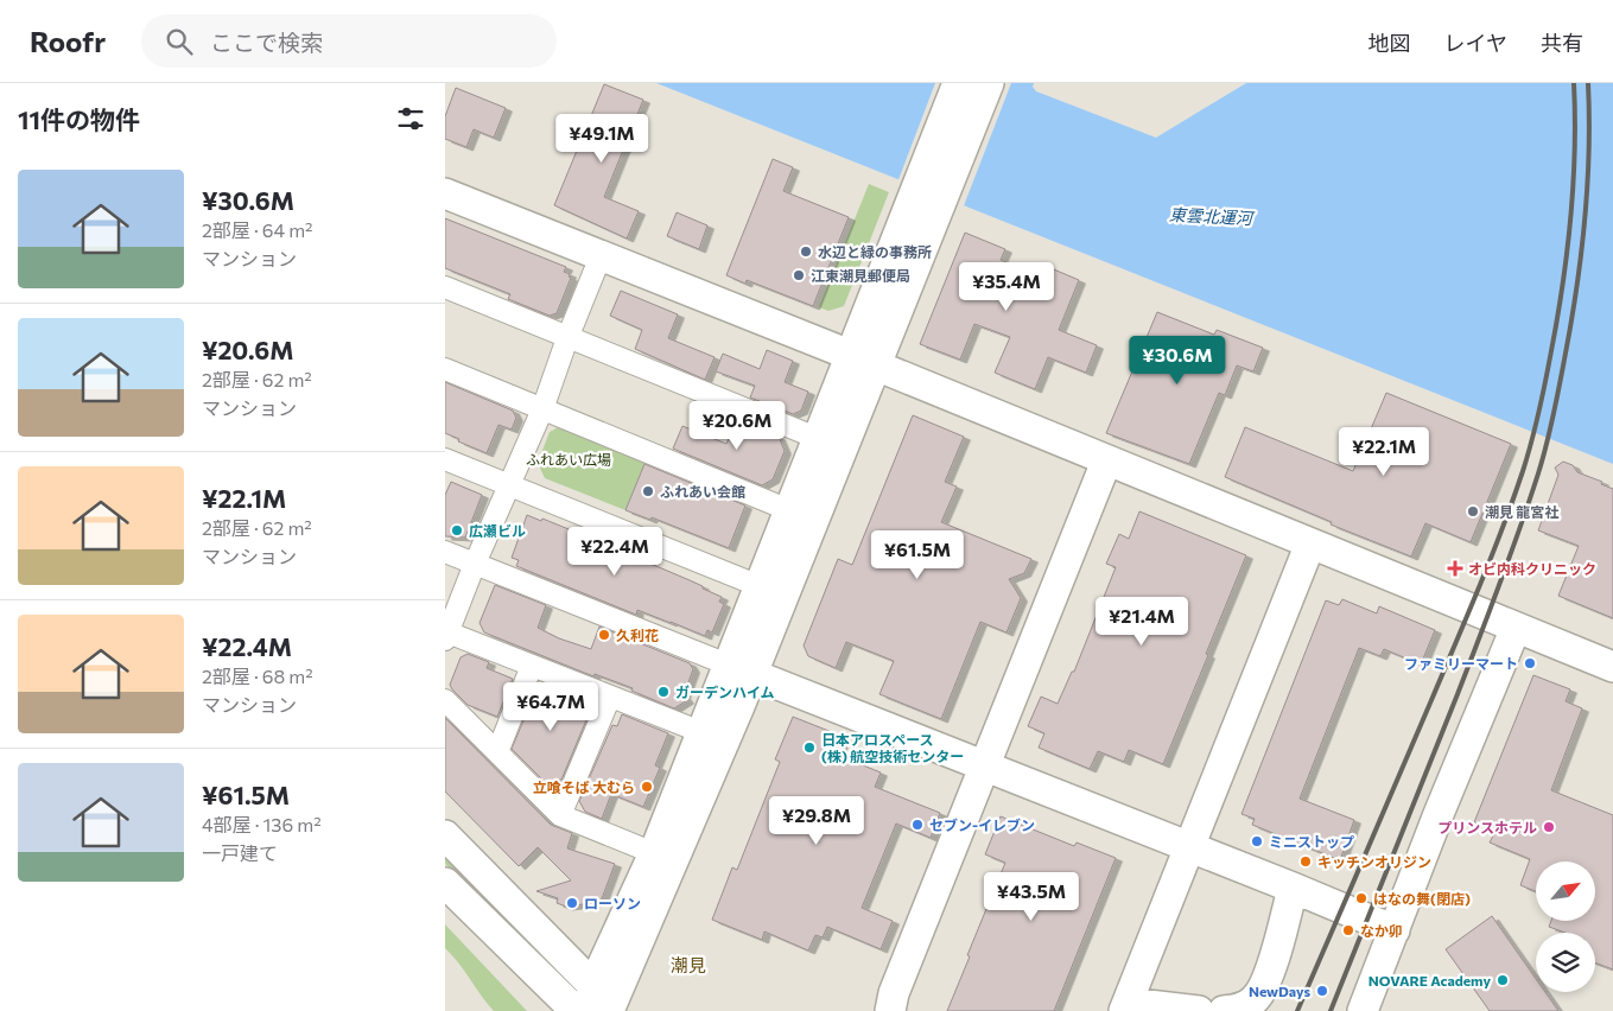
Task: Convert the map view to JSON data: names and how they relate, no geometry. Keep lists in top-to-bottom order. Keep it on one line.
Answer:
{"districts":["潮見"],"water":["東雲北運河"],"parks":["ふれあい広場"],"places":{"other":["水辺と緑の事務所","江東潮見郵便局","ふれあい会館","潮見 龍宮社","広瀬ビル","久利花","ファミリーマート","ガーデンハイム","日本アロスペース (株) 航空技術センター","立喰そば 大むら","セブン-イレブン","プリンスホテル","ミニストップ","キッチンオリジン","はなの舞(閉店)","ローソン","なか卯","NOVARE Academy","NewDays"],"health":["オビ内科クリニック"]},"north":"top right","page":{"header":"Roofr","search":"ここで検索","nav":["地図","レイヤ","共有"],"heading":"11件の物件","price":["¥49.1M","¥35.4M","¥30.6M","¥20.6M","¥22.1M","¥22.4M","¥61.5M","¥21.4M","¥64.7M","¥29.8M","¥43.5M"],"list":[{"name":"¥30.6M","note":"2部屋 · 64 m² · マンション"},{"name":"¥20.6M","note":"2部屋 · 62 m² · マンション"},{"name":"¥22.1M","note":"2部屋 · 62 m² · マンション"},{"name":"¥22.4M","note":"2部屋 · 68 m² · マンション"},{"name":"¥61.5M","note":"4部屋 · 136 m² · 一戸建て"}]}}
